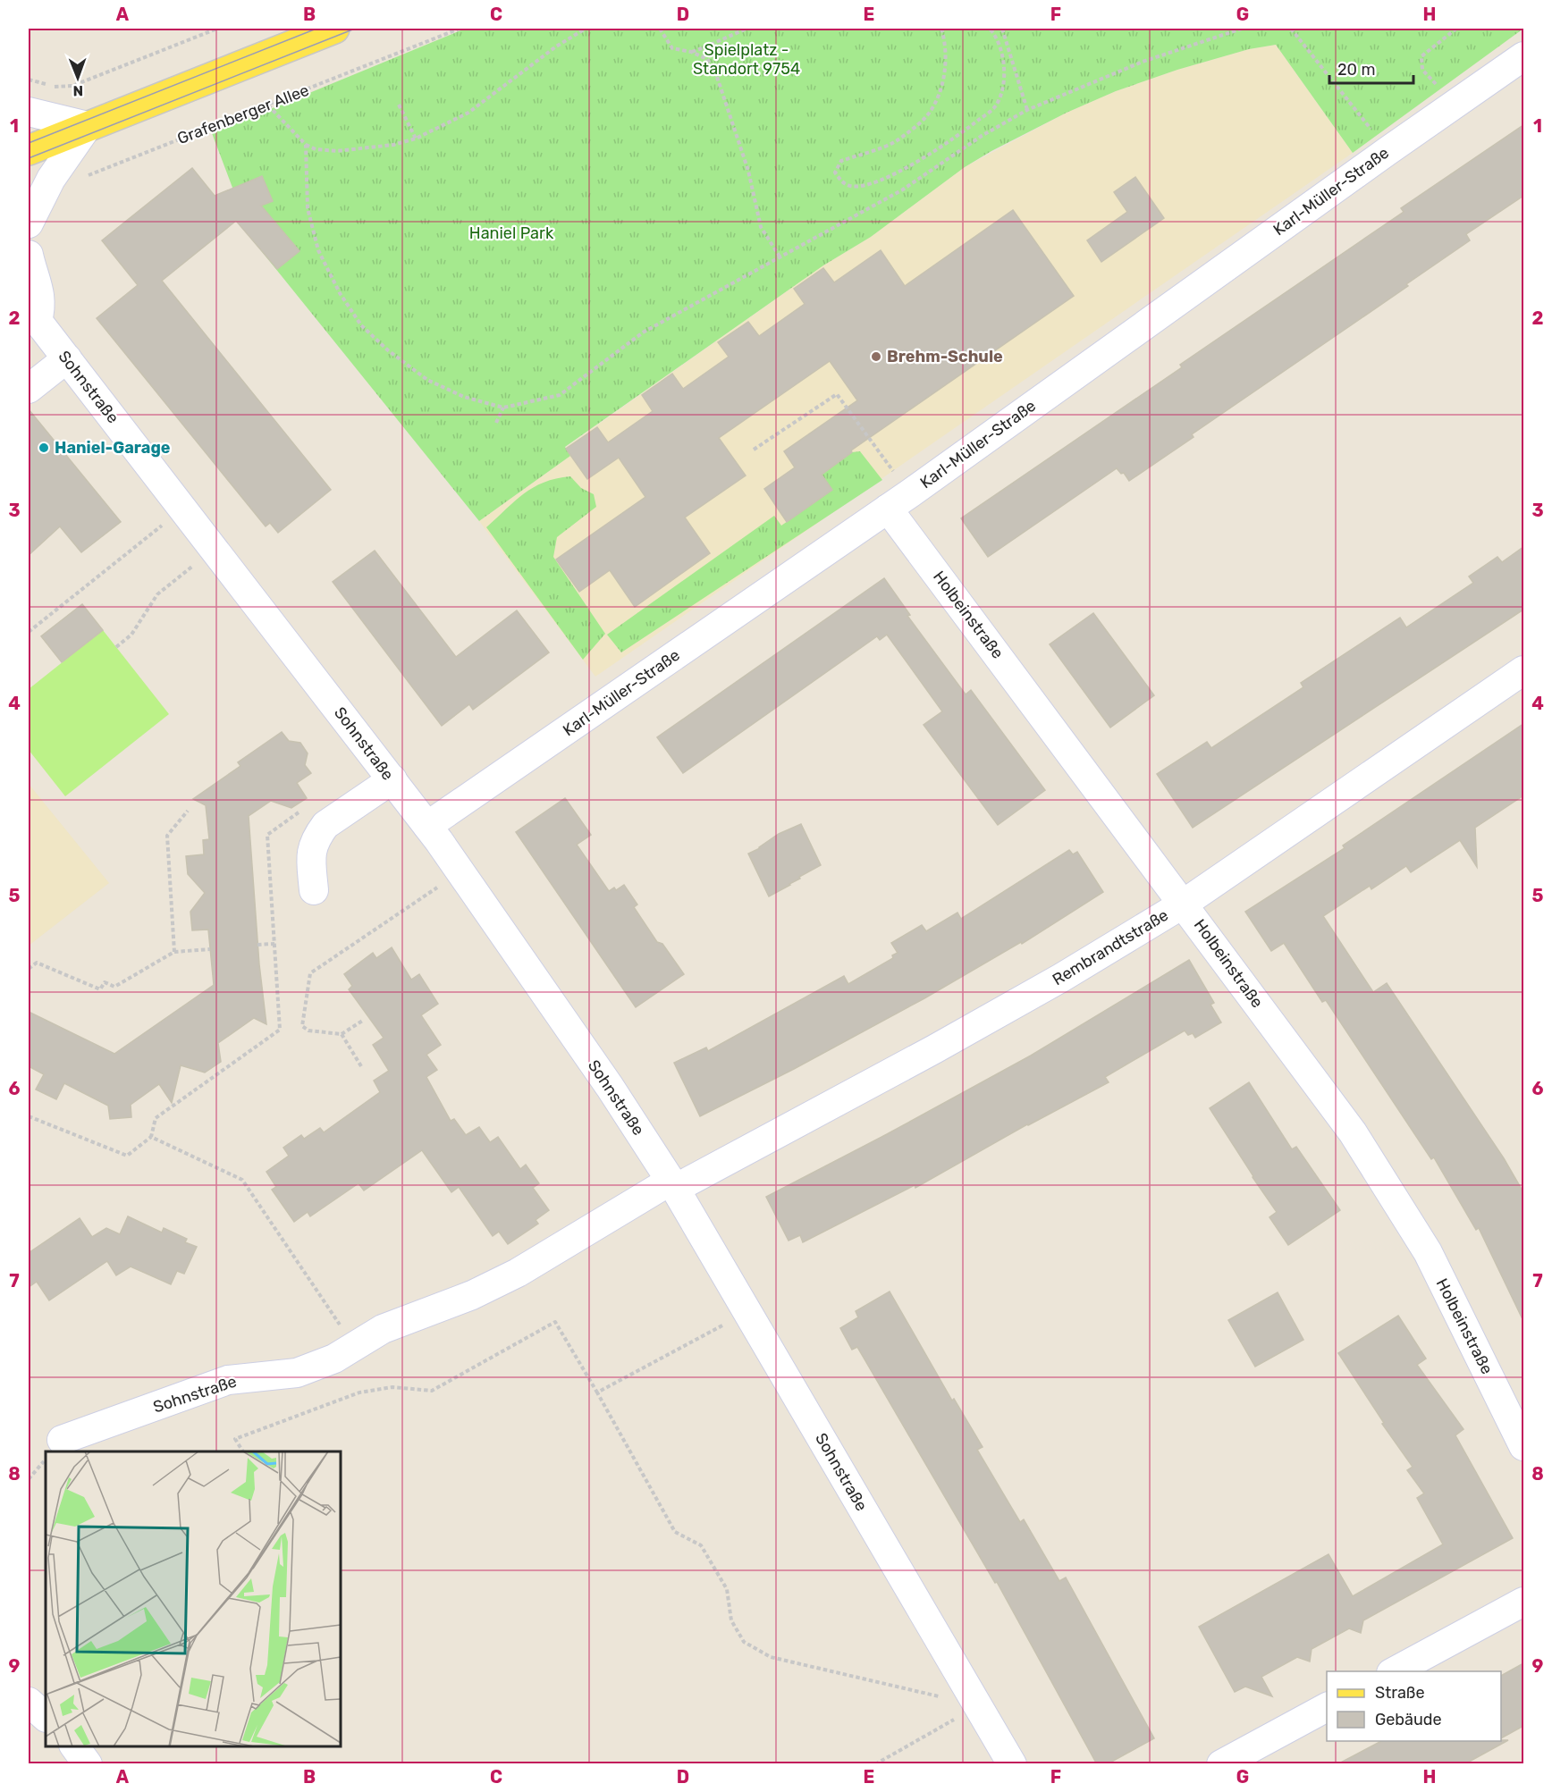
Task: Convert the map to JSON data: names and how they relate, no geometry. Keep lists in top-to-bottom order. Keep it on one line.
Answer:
{"streets":{"street":["Karl-Müller-Straße","Sohnstraße","Holbeinstraße","Rembrandtstraße"],"path":["Grafenberger Allee"]},"crossings":[["Karl-Müller-Straße","Sohnstraße"],["Karl-Müller-Straße","Holbeinstraße"],["Sohnstraße","Rembrandtstraße"],["Holbeinstraße","Rembrandtstraße"]],"parks":["Spielplatz - Standort 9754","Haniel Park"],"places":["Brehm-Schule","Haniel-Garage"],"legend":["Straße","Gebäude"],"scale_bar":"20 m","north":"bottom","grid":{"columns":["A","B","C","D","E","F","G","H"],"rows":["1","2","3","4","5","6","7","8","9"]}}
